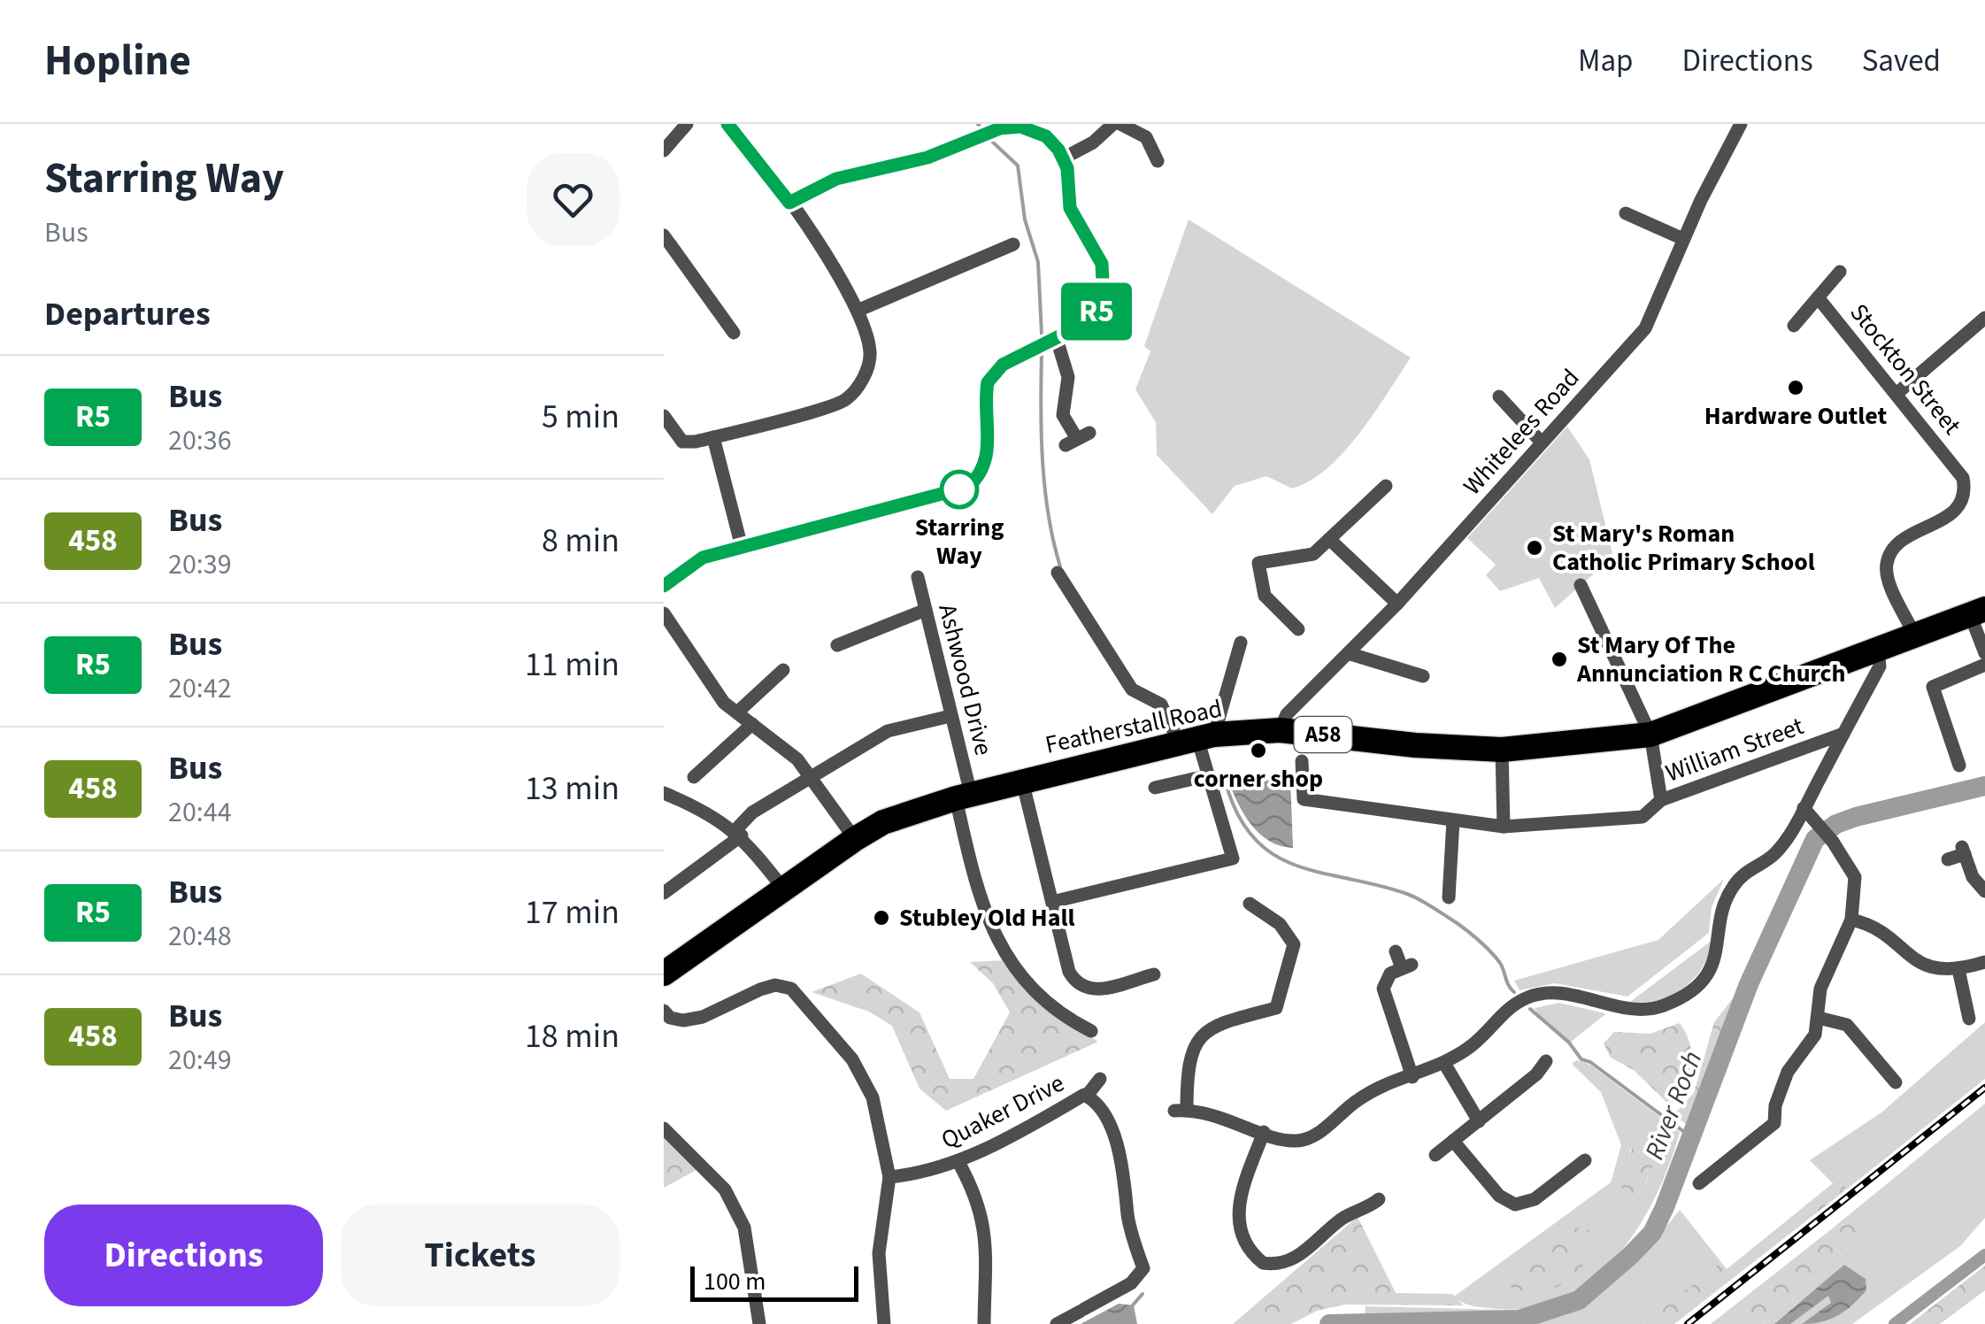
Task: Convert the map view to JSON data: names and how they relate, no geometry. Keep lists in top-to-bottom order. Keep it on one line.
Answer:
{"streets":{"highway":["Featherstall Road","A58"],"street":["Stockton Street","Whitelees Road","Ashwood Drive","William Street","Quaker Drive"]},"crossings":[["Stockton Street","A58"],["Whitelees Road","Featherstall Road"],["Ashwood Drive","Featherstall Road"],["Featherstall Road","A58"]],"water":["River Roch"],"places":["Hardware Outlet","Starring Way","St Mary's Roman Catholic Primary School","St Mary Of The Annunciation R C Church","corner shop","Stubley Old Hall"],"lines":["bus line R5"],"scale_bar":"100 m","page":{"header":"Hopline","nav":["Map","Directions","Saved"],"heading":[["Starring Way","Bus"],"Departures"],"on_map":"R5","list":[{"mark":"R5","name":"Bus","note":"20:36","value":"5 min"},{"mark":"458","name":"Bus","note":"20:39","value":"8 min"},{"mark":"R5","name":"Bus","note":"20:42","value":"11 min"},{"mark":"458","name":"Bus","note":"20:44","value":"13 min"},{"mark":"R5","name":"Bus","note":"20:48","value":"17 min"},{"mark":"458","name":"Bus","note":"20:49","value":"18 min"}],"buttons":["Directions","Tickets"],"scale":"100 m"}}
